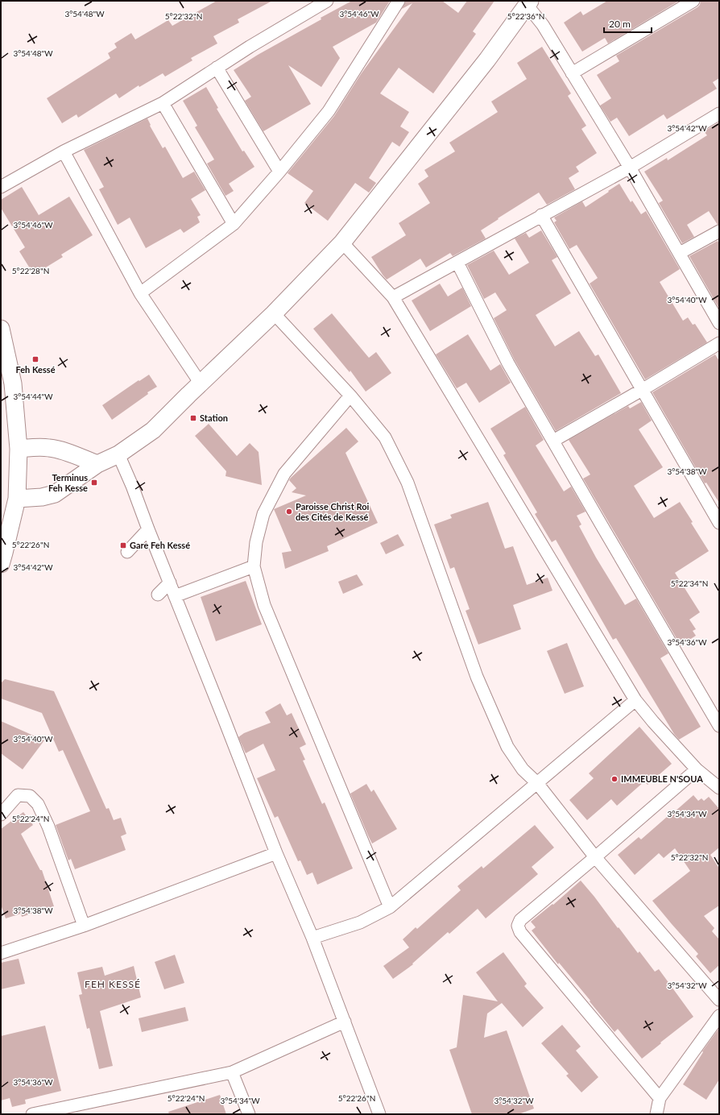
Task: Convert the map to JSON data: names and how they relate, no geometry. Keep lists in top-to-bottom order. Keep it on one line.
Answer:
{"districts":["FEH KESSÉ"],"places":{"transit":["Feh Kessé","Station","Terminus Feh Kesse","Gare Feh Kessé"],"other":["Paroisse Christ Roi des Cités de Kessé","IMMEUBLE N'SOUA"]},"scale_bar":"20 m","coordinates":["3°54'48\"W","3°54'46\"W","5°22'32\"N","5°22'36\"N","3°54'42\"W","5°22'28\"N","3°54'40\"W","3°54'44\"W","3°54'38\"W","5°22'26\"N","5°22'34\"N","3°54'36\"W","3°54'34\"W","5°22'24\"N","3°54'32\"W"]}
